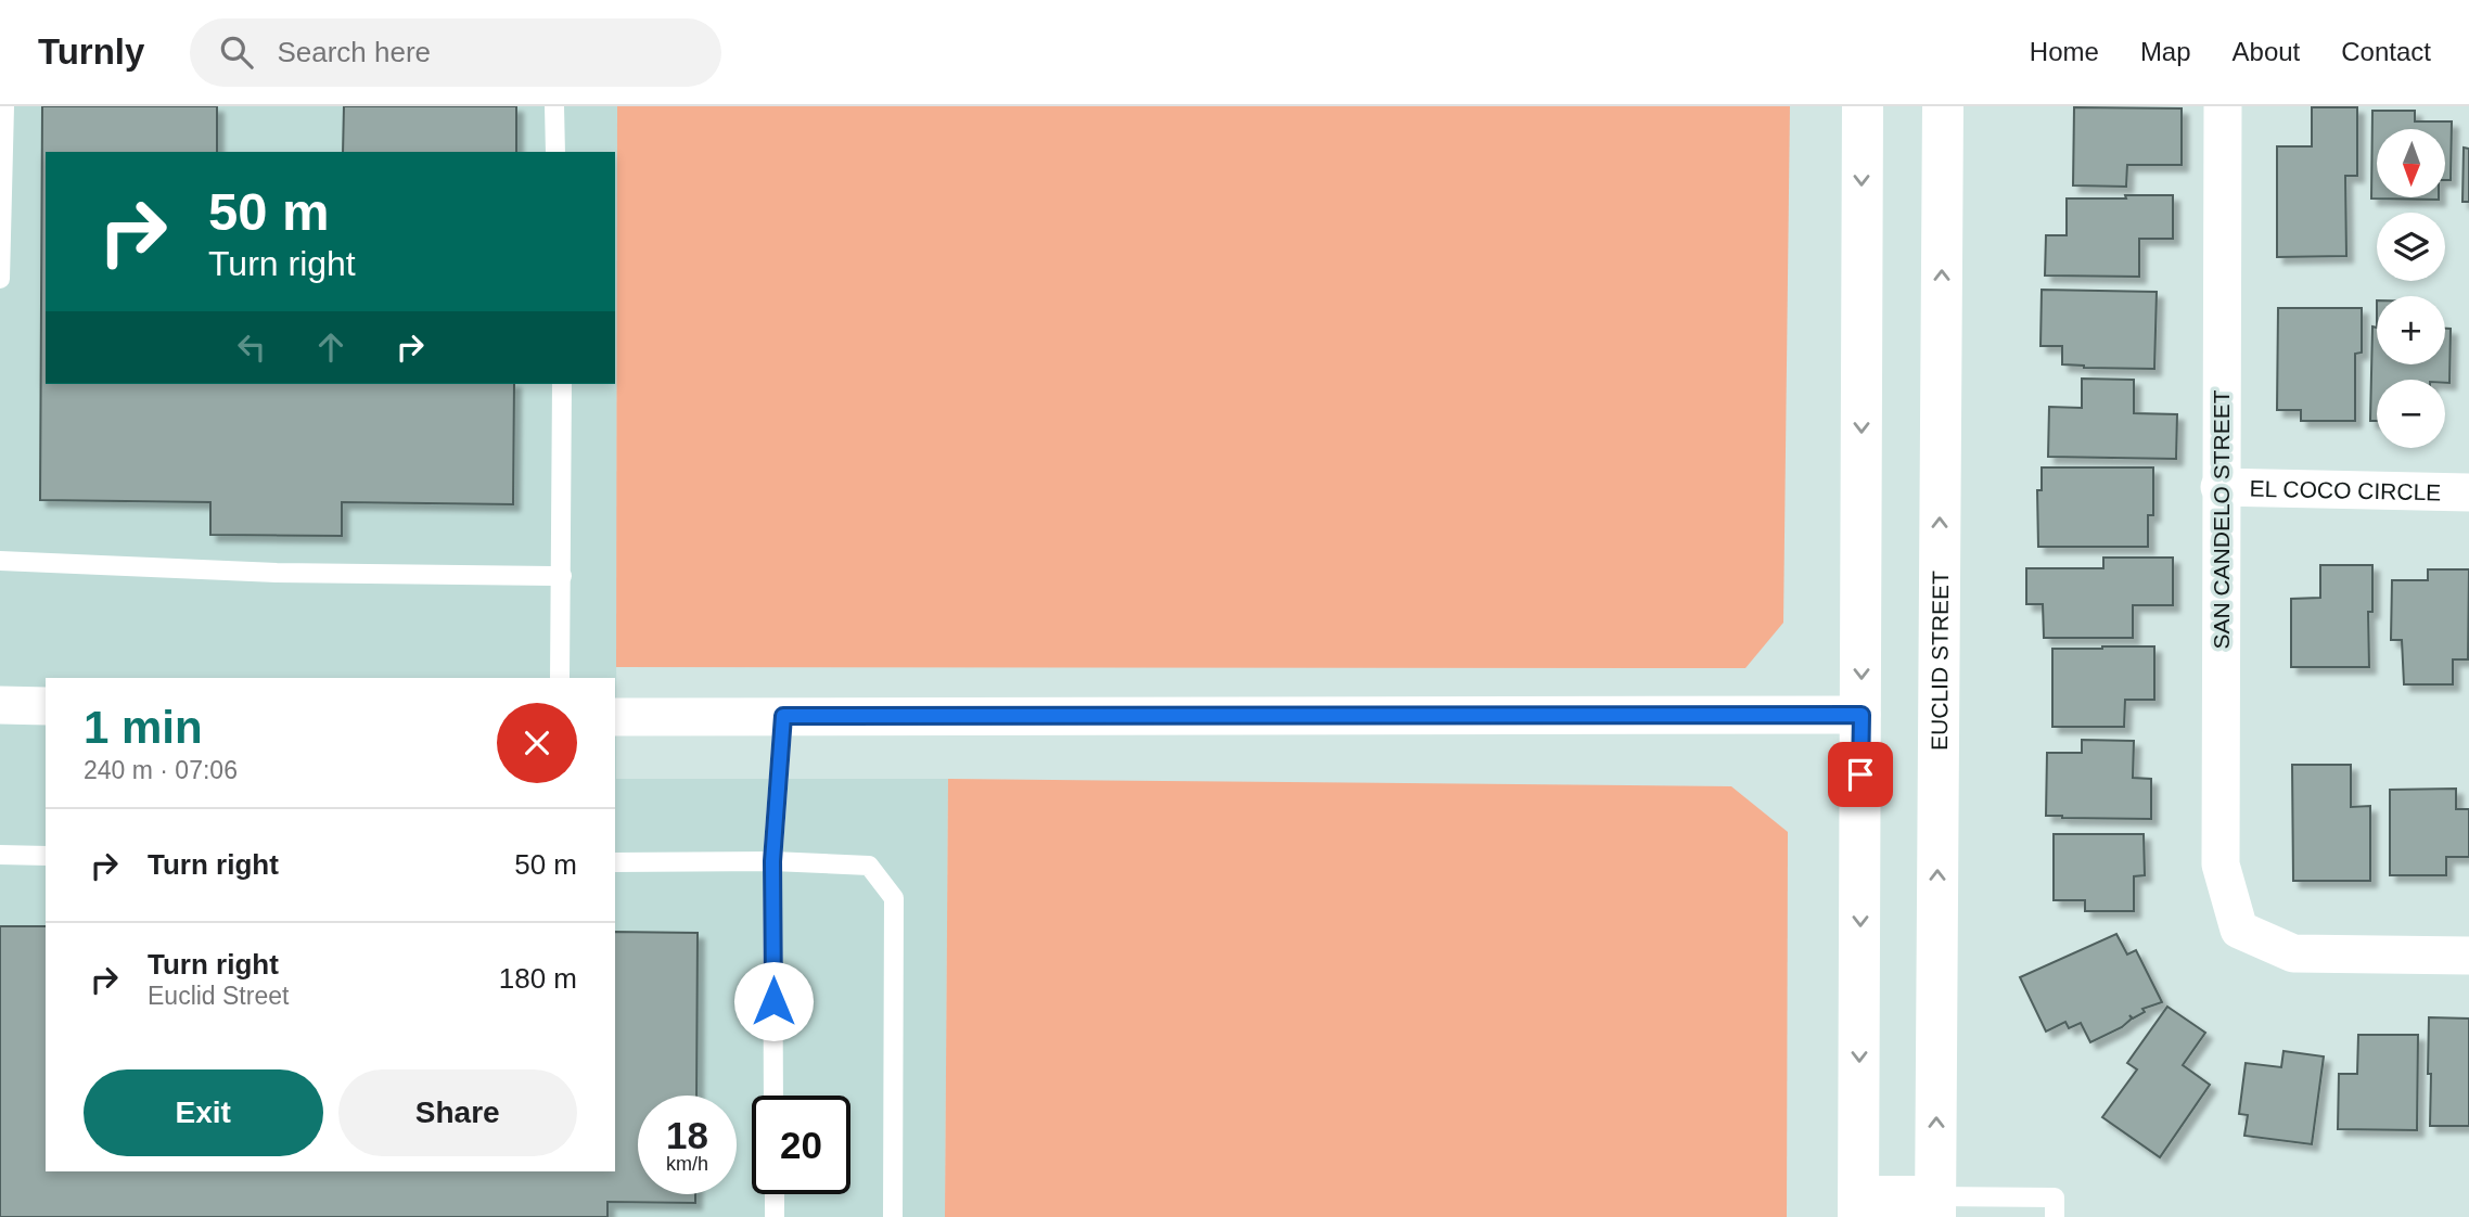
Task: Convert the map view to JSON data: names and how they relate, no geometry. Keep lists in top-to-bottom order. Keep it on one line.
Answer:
{"streets":{"main road":["EUCLID STREET"],"street":["EL COCO CIRCLE","SAN CANDELO STREET"]},"crossings":[["EL COCO CIRCLE","SAN CANDELO STREET"]],"north":"bottom","page":{"header":"Turnly","search":"Search here","nav":["Home","Map","About","Contact"],"map_buttons":["+","−"],"turn":["50 m","Turn right"],"heading":["1 min","240 m · 07:06"],"list":[{"name":"Turn right","value":"50 m"},{"name":"Turn right","note":"Euclid Street","value":"180 m"}],"buttons":["Exit","Share"],"speed":"18 km/h","limit":"20"}}
